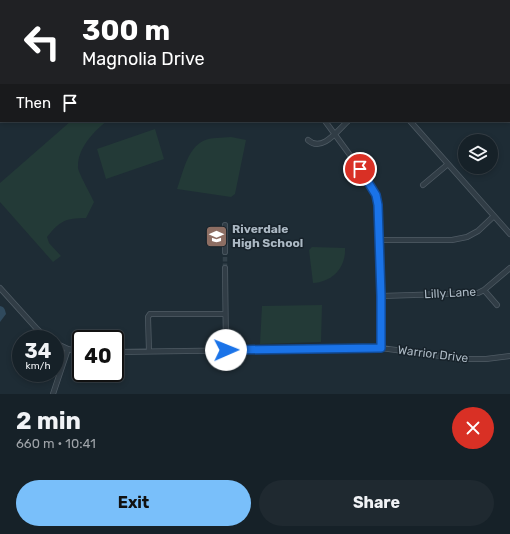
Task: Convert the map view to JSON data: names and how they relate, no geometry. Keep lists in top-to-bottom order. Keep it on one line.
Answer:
{"streets":{"street":["Lilly Lane","Warrior Drive"]},"places":{"school or university":["Riverdale High School"]},"page":{"turn":["300 m","Magnolia Drive"],"then":"Then","speed":"34 km/h","limit":"40","heading":["2 min","660 m · 10:41"],"buttons":["Exit","Share"]}}
